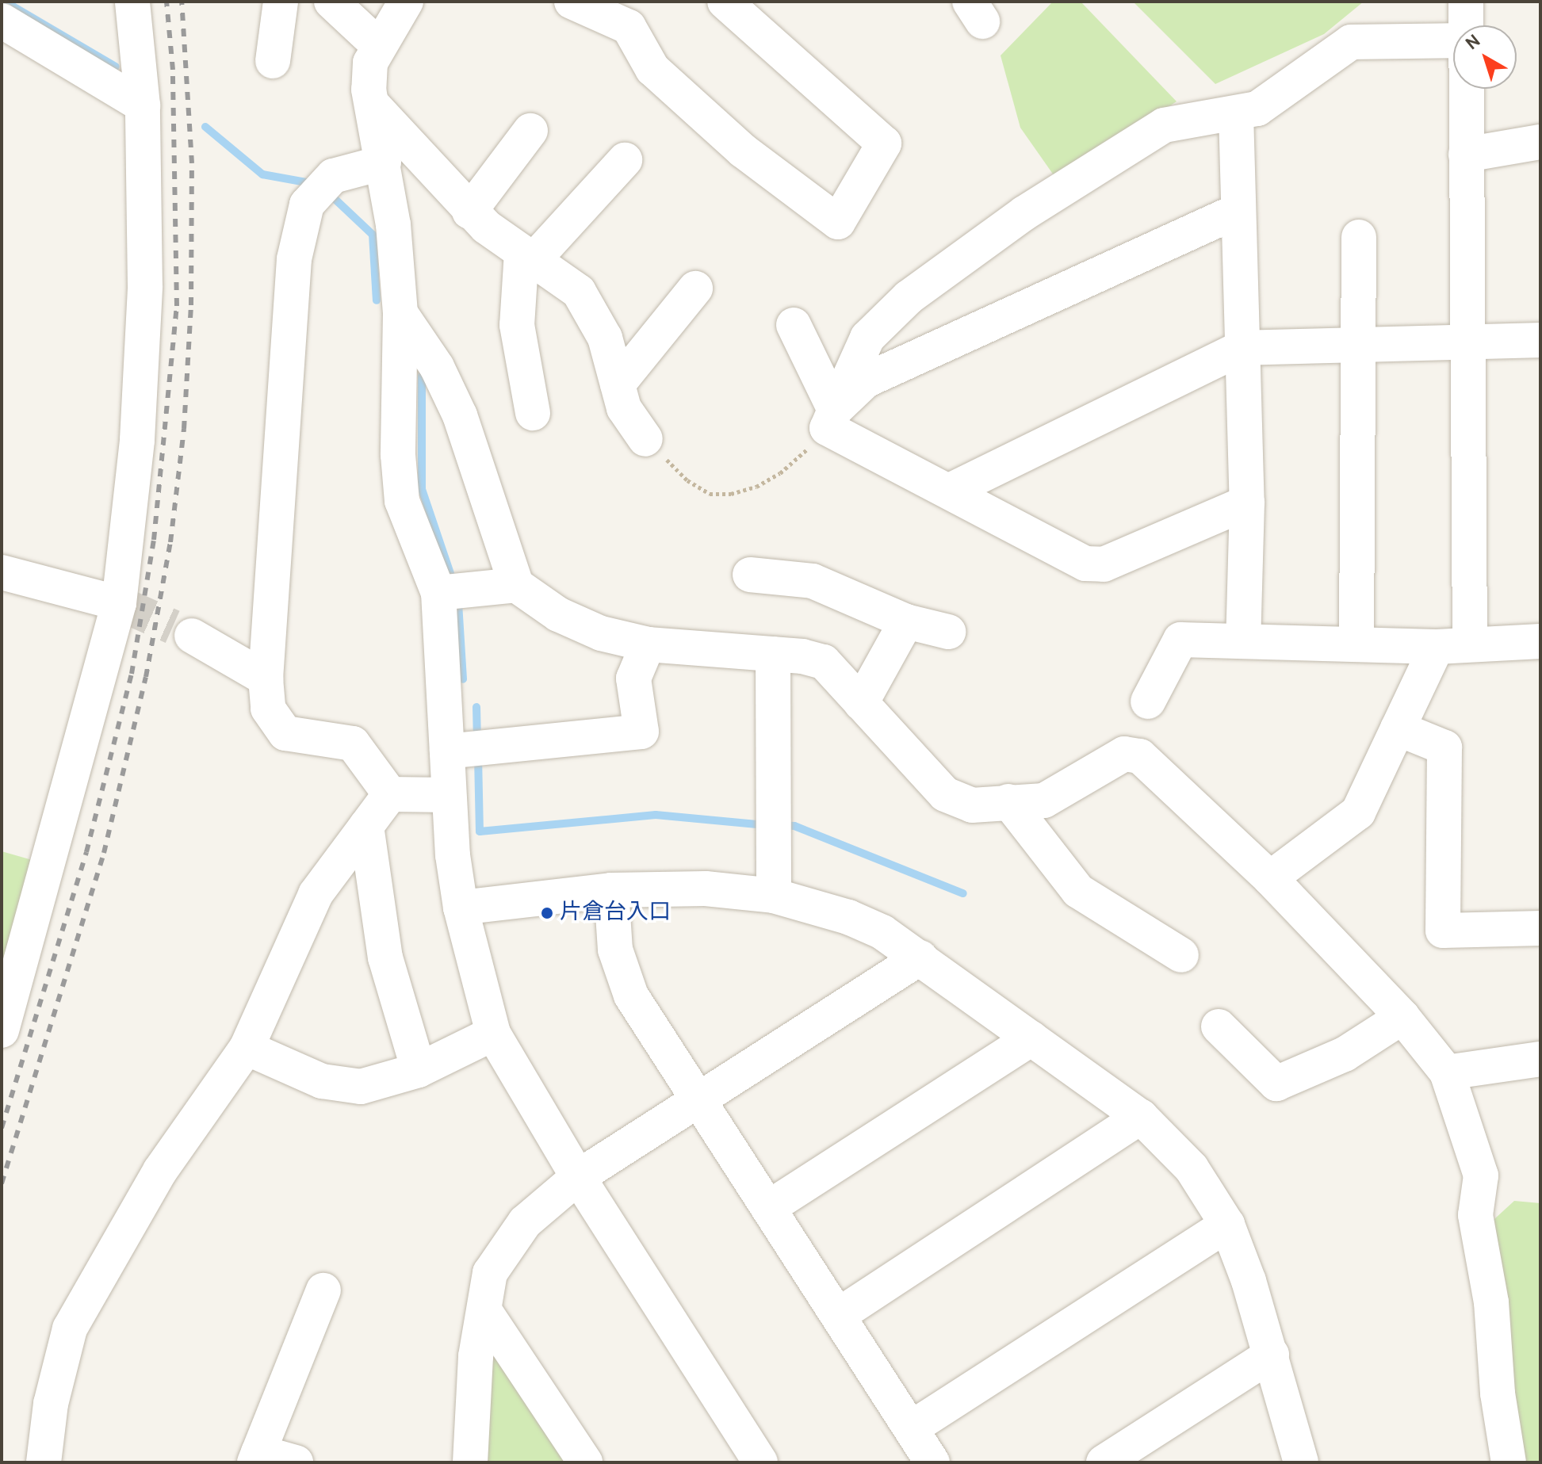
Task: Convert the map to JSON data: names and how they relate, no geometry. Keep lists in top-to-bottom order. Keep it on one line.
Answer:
{"places":["片倉台入口"],"north":"top left"}
